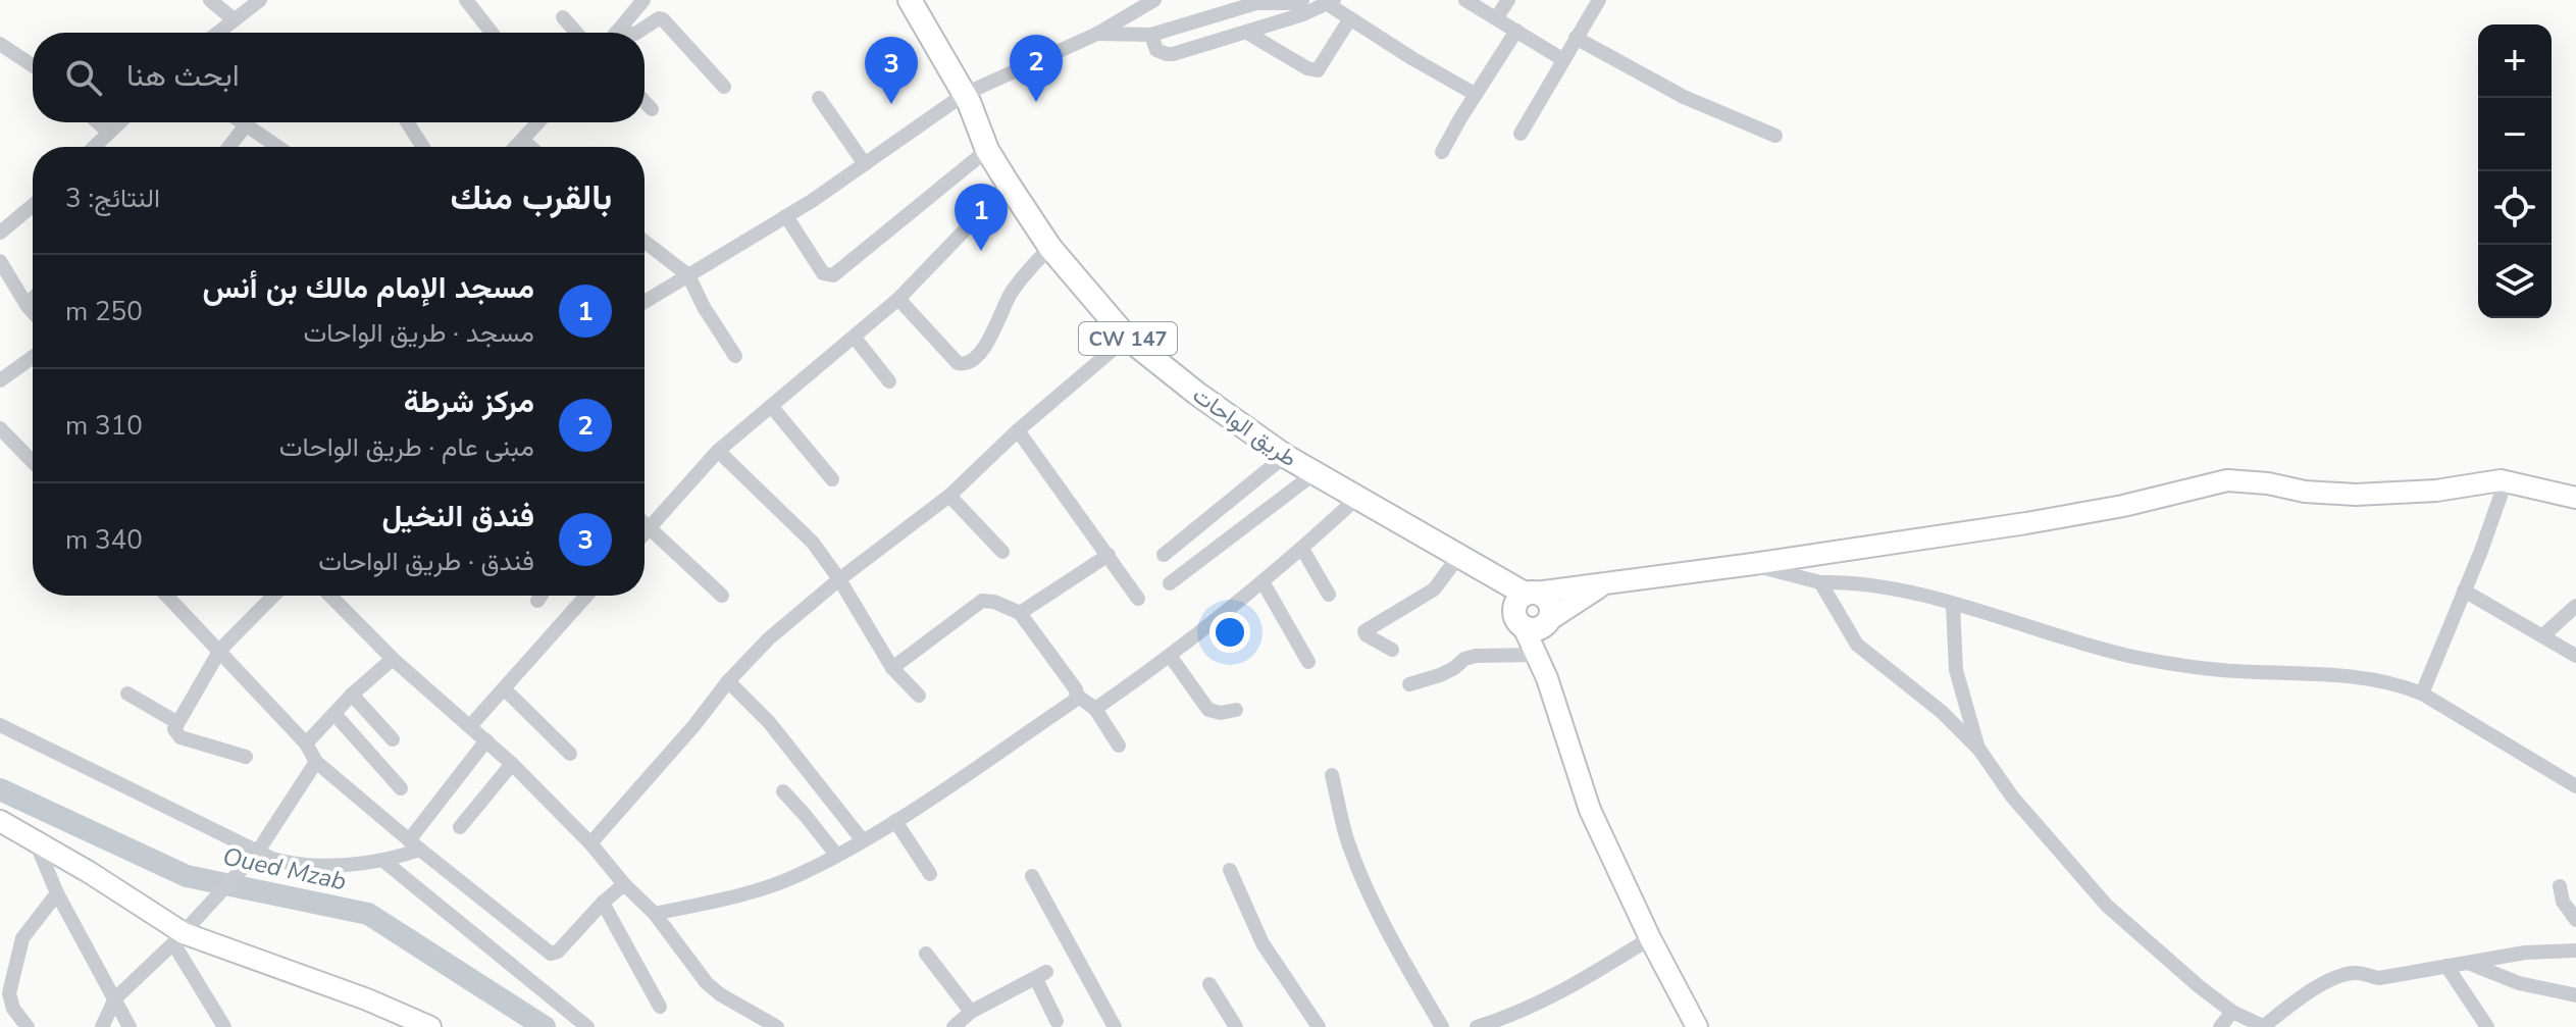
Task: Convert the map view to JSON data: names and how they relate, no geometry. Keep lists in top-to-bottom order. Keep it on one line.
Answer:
{"streets":{"main road":["CW 147","طريق الواحات"]},"crossings":[["CW 147","طريق الواحات"]],"water":["Oued Mzab"],"page":{"map_buttons":["+","−"],"search":"ابحث هنا","pins":["2","3","1"],"heading":["بالقرب منك","النتائج: 3"],"list":[{"mark":"1","name":"مسجد الإمام مالك بن أنس","note":"مسجد · طريق الواحات","value":"250 m"},{"mark":"2","name":"مركز شرطة","note":"مبنى عام · طريق الواحات","value":"310 m"},{"mark":"3","name":"فندق النخيل","note":"فندق · طريق الواحات","value":"340 m"}]}}
